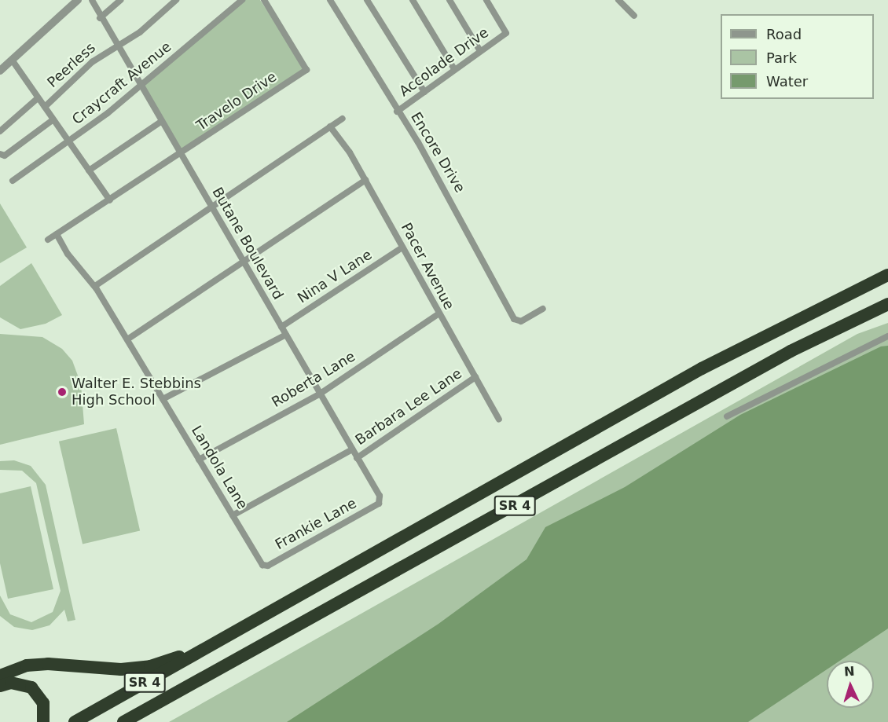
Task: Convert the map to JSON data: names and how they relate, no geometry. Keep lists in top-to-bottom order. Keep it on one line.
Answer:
{"streets":{"highway":["SR 4"],"street":["Accolade Drive","Peerless","Craycraft Avenue","Travelo Drive","Encore Drive","Butane Boulevard","Pacer Avenue","Nina V Lane","Roberta Lane","Barbara Lee Lane","Landola Lane","Frankie Lane"]},"crossings":[["Accolade Drive","Encore Drive"],["Peerless","Butane Boulevard"],["Craycraft Avenue","Butane Boulevard"],["Travelo Drive","Butane Boulevard"],["Butane Boulevard","Nina V Lane"],["Butane Boulevard","Roberta Lane"],["Butane Boulevard","Barbara Lee Lane"],["Butane Boulevard","Frankie Lane"],["Pacer Avenue","Nina V Lane"],["Pacer Avenue","Roberta Lane"],["Pacer Avenue","Barbara Lee Lane"],["Roberta Lane","Landola Lane"],["Barbara Lee Lane","Landola Lane"],["Landola Lane","Frankie Lane"]],"places":["Walter E. Stebbins High School"],"legend":["Road","Park","Water"],"north":"top"}
